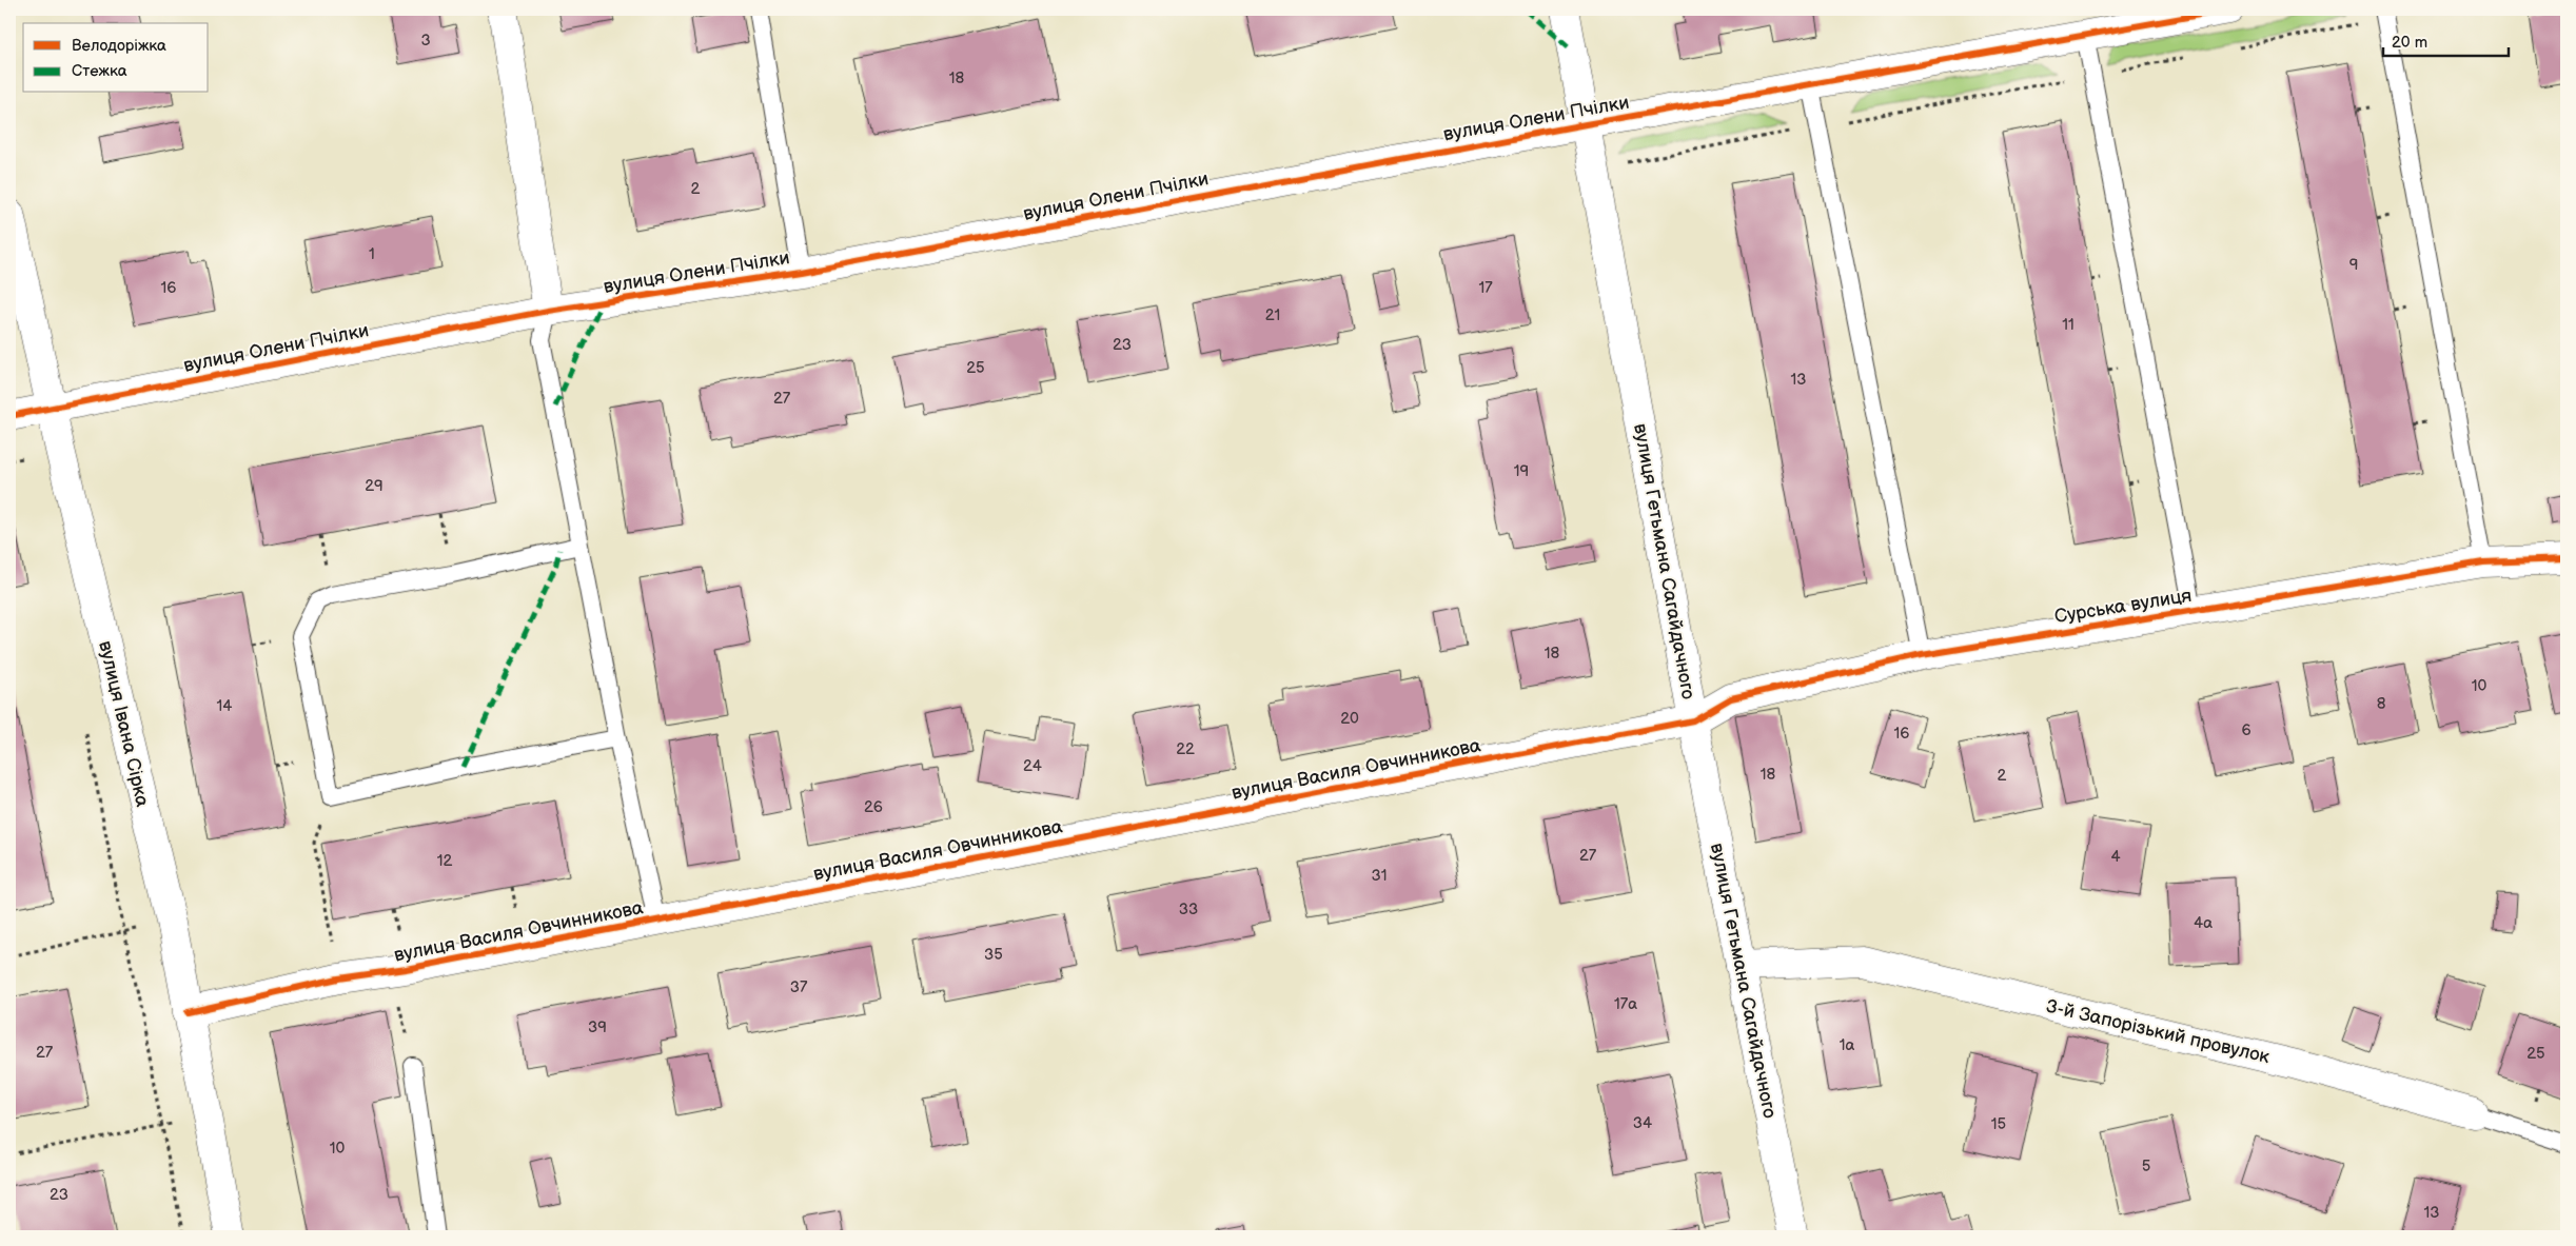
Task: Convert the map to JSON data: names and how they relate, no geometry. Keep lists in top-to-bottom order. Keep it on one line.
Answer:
{"streets":{"street":["вулиця Олени Пчілки","вулиця Гетьмана Сагайдачного","Сурська вулиця","вулиця Івана Сірка","вулиця Василя Овчинникова","3-й Запорізький провулок"]},"crossings":[["вулиця Олени Пчілки","вулиця Гетьмана Сагайдачного"],["вулиця Олени Пчілки","вулиця Івана Сірка"],["вулиця Гетьмана Сагайдачного","Сурська вулиця"],["вулиця Гетьмана Сагайдачного","вулиця Василя Овчинникова"],["вулиця Гетьмана Сагайдачного","3-й Запорізький провулок"],["Сурська вулиця","вулиця Василя Овчинникова"],["вулиця Івана Сірка","вулиця Василя Овчинникова"]],"house_numbers":["3","18","2","1","9","16","17","21","11","23","25","13","27","19","29","18","10","8","14","20","6","16","22","24","18","2","26","27","4","12","31","33","4а","35","37","17а","39","1а","27","25","34","15","10","5","23","13"],"legend":["Велодоріжка","Стежка"],"scale_bar":"20 m"}
